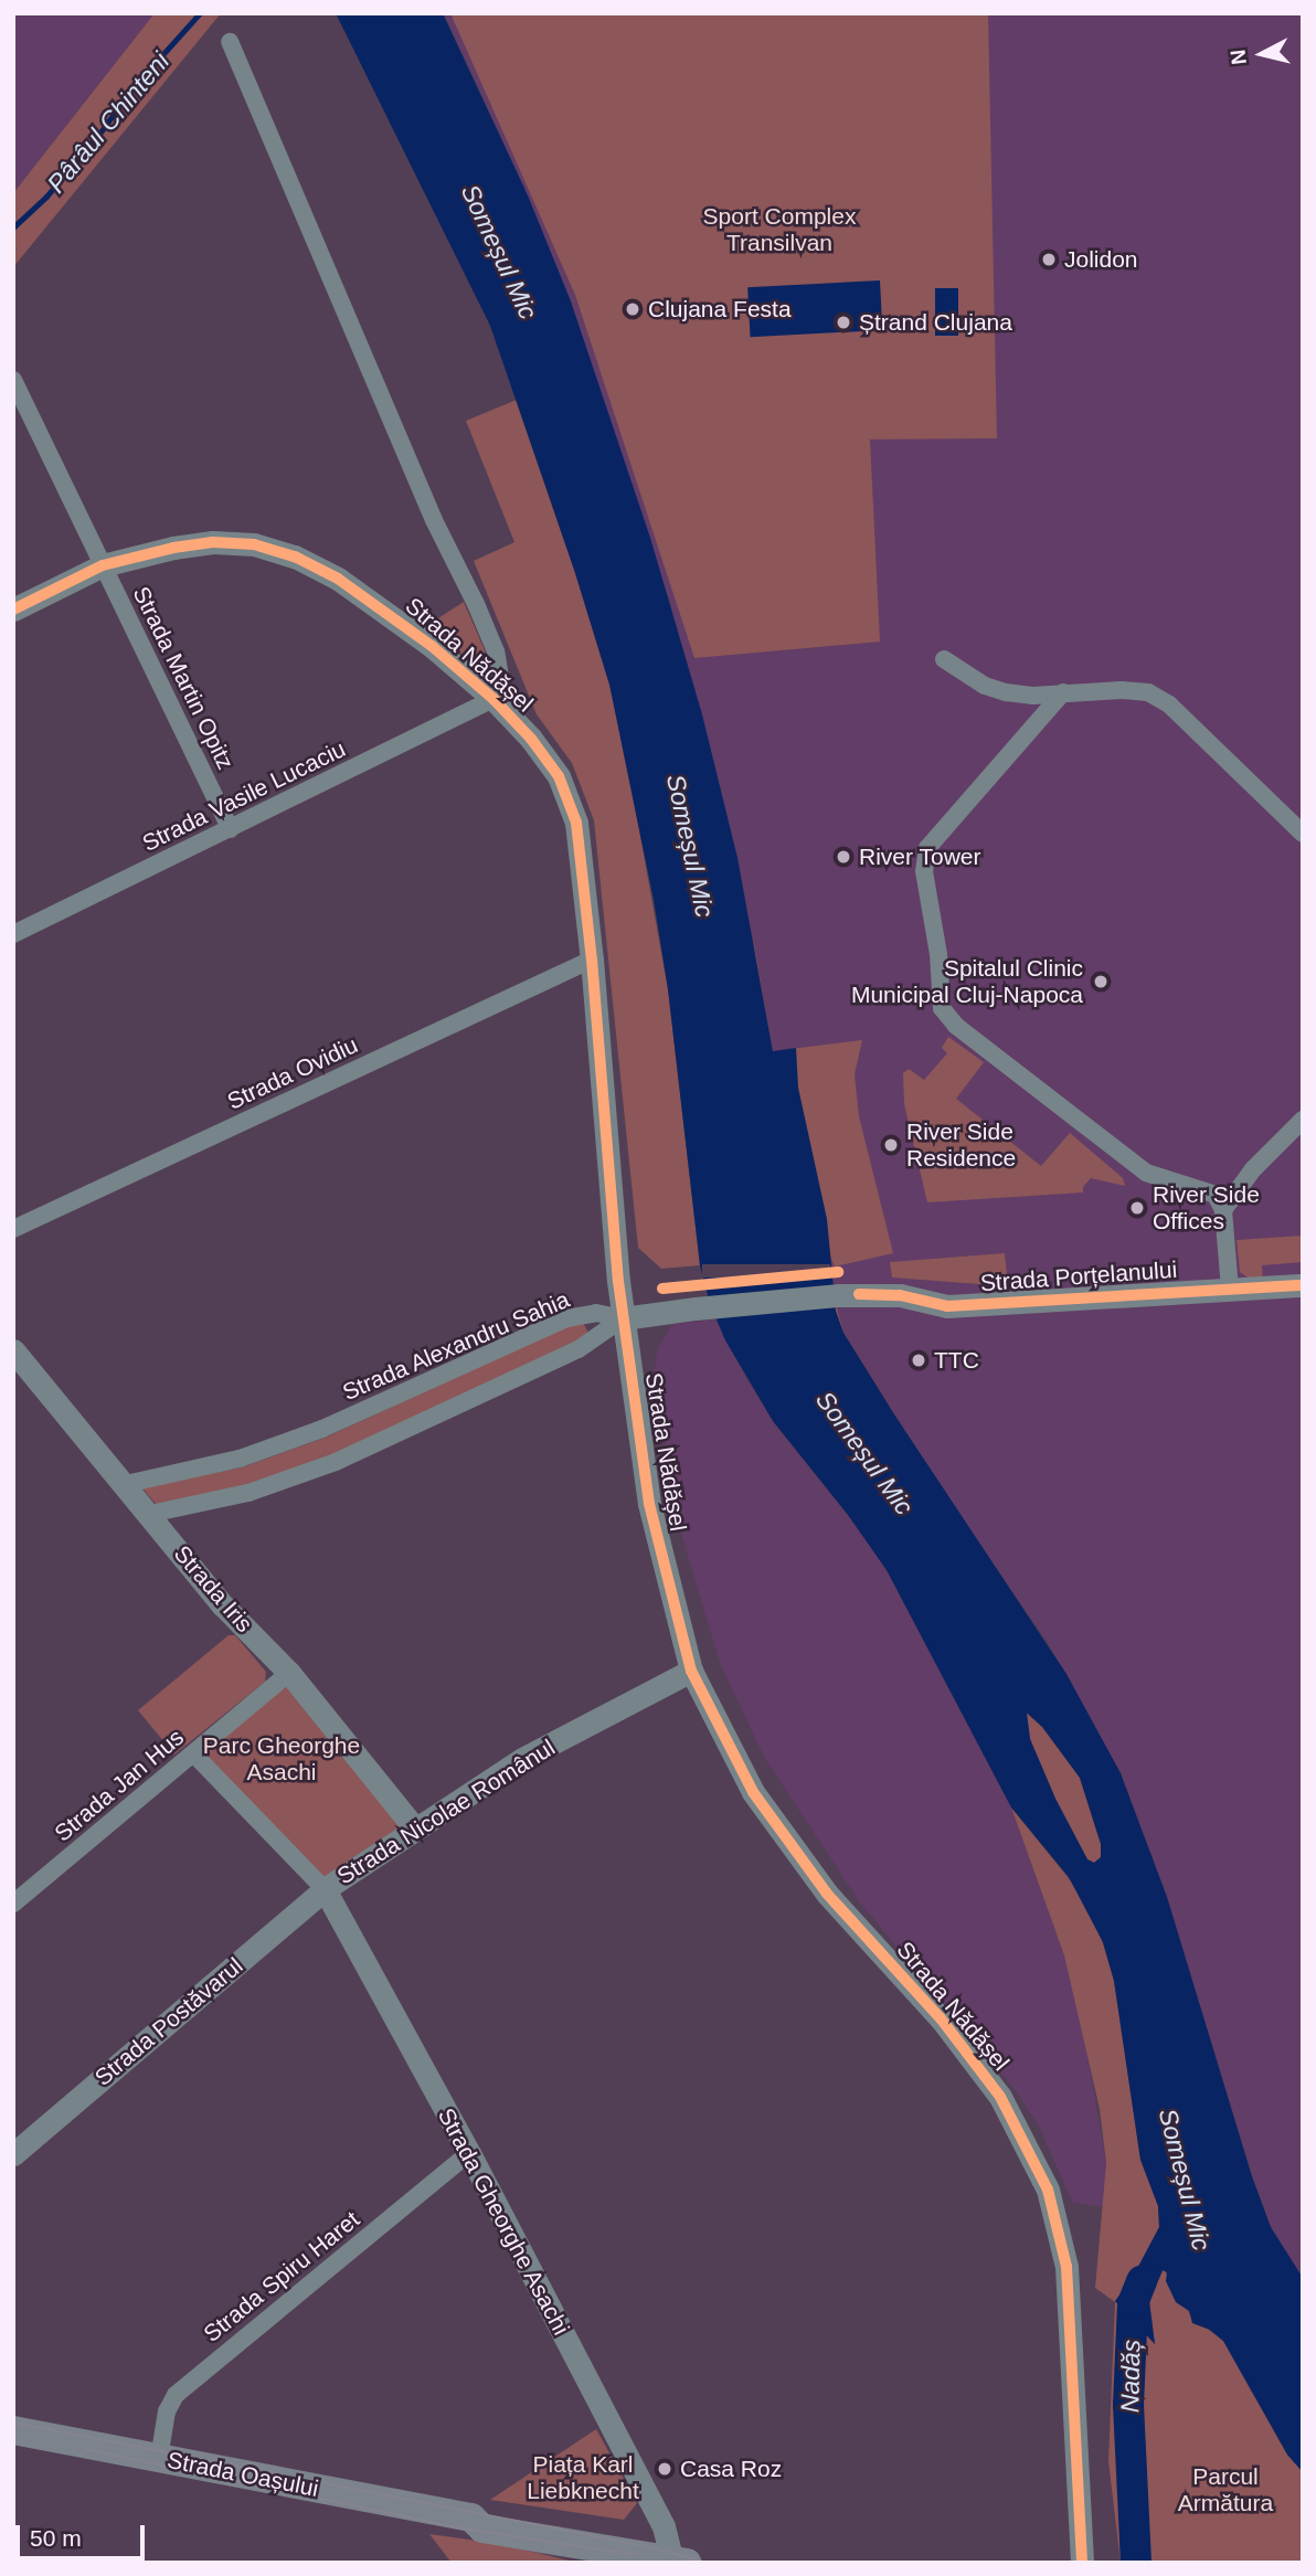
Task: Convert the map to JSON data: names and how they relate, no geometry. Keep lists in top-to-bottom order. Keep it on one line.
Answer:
{"streets":{"main road":["Strada Oașului"],"street":["Strada Nădășel","Strada Martin Opitz","Strada Vasile Lucaciu","Strada Ovidiu","Strada Porțelanului","Strada Alexandru Sahia","Strada Iris","Strada Jan Hus","Strada Nicolae Românul","Strada Postăvarul","Strada Gheorghe Asachi","Strada Spiru Haret"]},"crossings":[["Strada Nădășel","Strada Martin Opitz"],["Strada Nădășel","Strada Vasile Lucaciu"],["Strada Nădășel","Strada Ovidiu"],["Strada Nădășel","Strada Porțelanului"],["Strada Nădășel","Strada Alexandru Sahia"],["Strada Nădășel","Strada Nicolae Românul"],["Strada Martin Opitz","Strada Vasile Lucaciu"],["Strada Porțelanului","Strada Alexandru Sahia"],["Strada Alexandru Sahia","Strada Iris"],["Strada Iris","Strada Jan Hus"],["Strada Iris","Strada Nicolae Românul"],["Strada Nicolae Românul","Strada Postăvarul"],["Strada Nicolae Românul","Strada Gheorghe Asachi"],["Strada Postăvarul","Strada Gheorghe Asachi"],["Strada Gheorghe Asachi","Strada Spiru Haret"],["Strada Gheorghe Asachi","Strada Oașului"],["Strada Spiru Haret","Strada Oașului"]],"water":["Pârâul Chinteni","Someșul Mic","Nadăș"],"parks":["Sport Complex Transilvan","Parc Gheorghe Asachi","Piața Karl Liebknecht","Parcul Armătura"],"places":["Jolidon","Clujana Festa","Ștrand Clujana","River Tower","Spitalul Clinic Municipal Cluj-Napoca","River Side Residence","River Side Offices","TTC","Casa Roz"],"scale_bar":"50 m","north":"left"}
